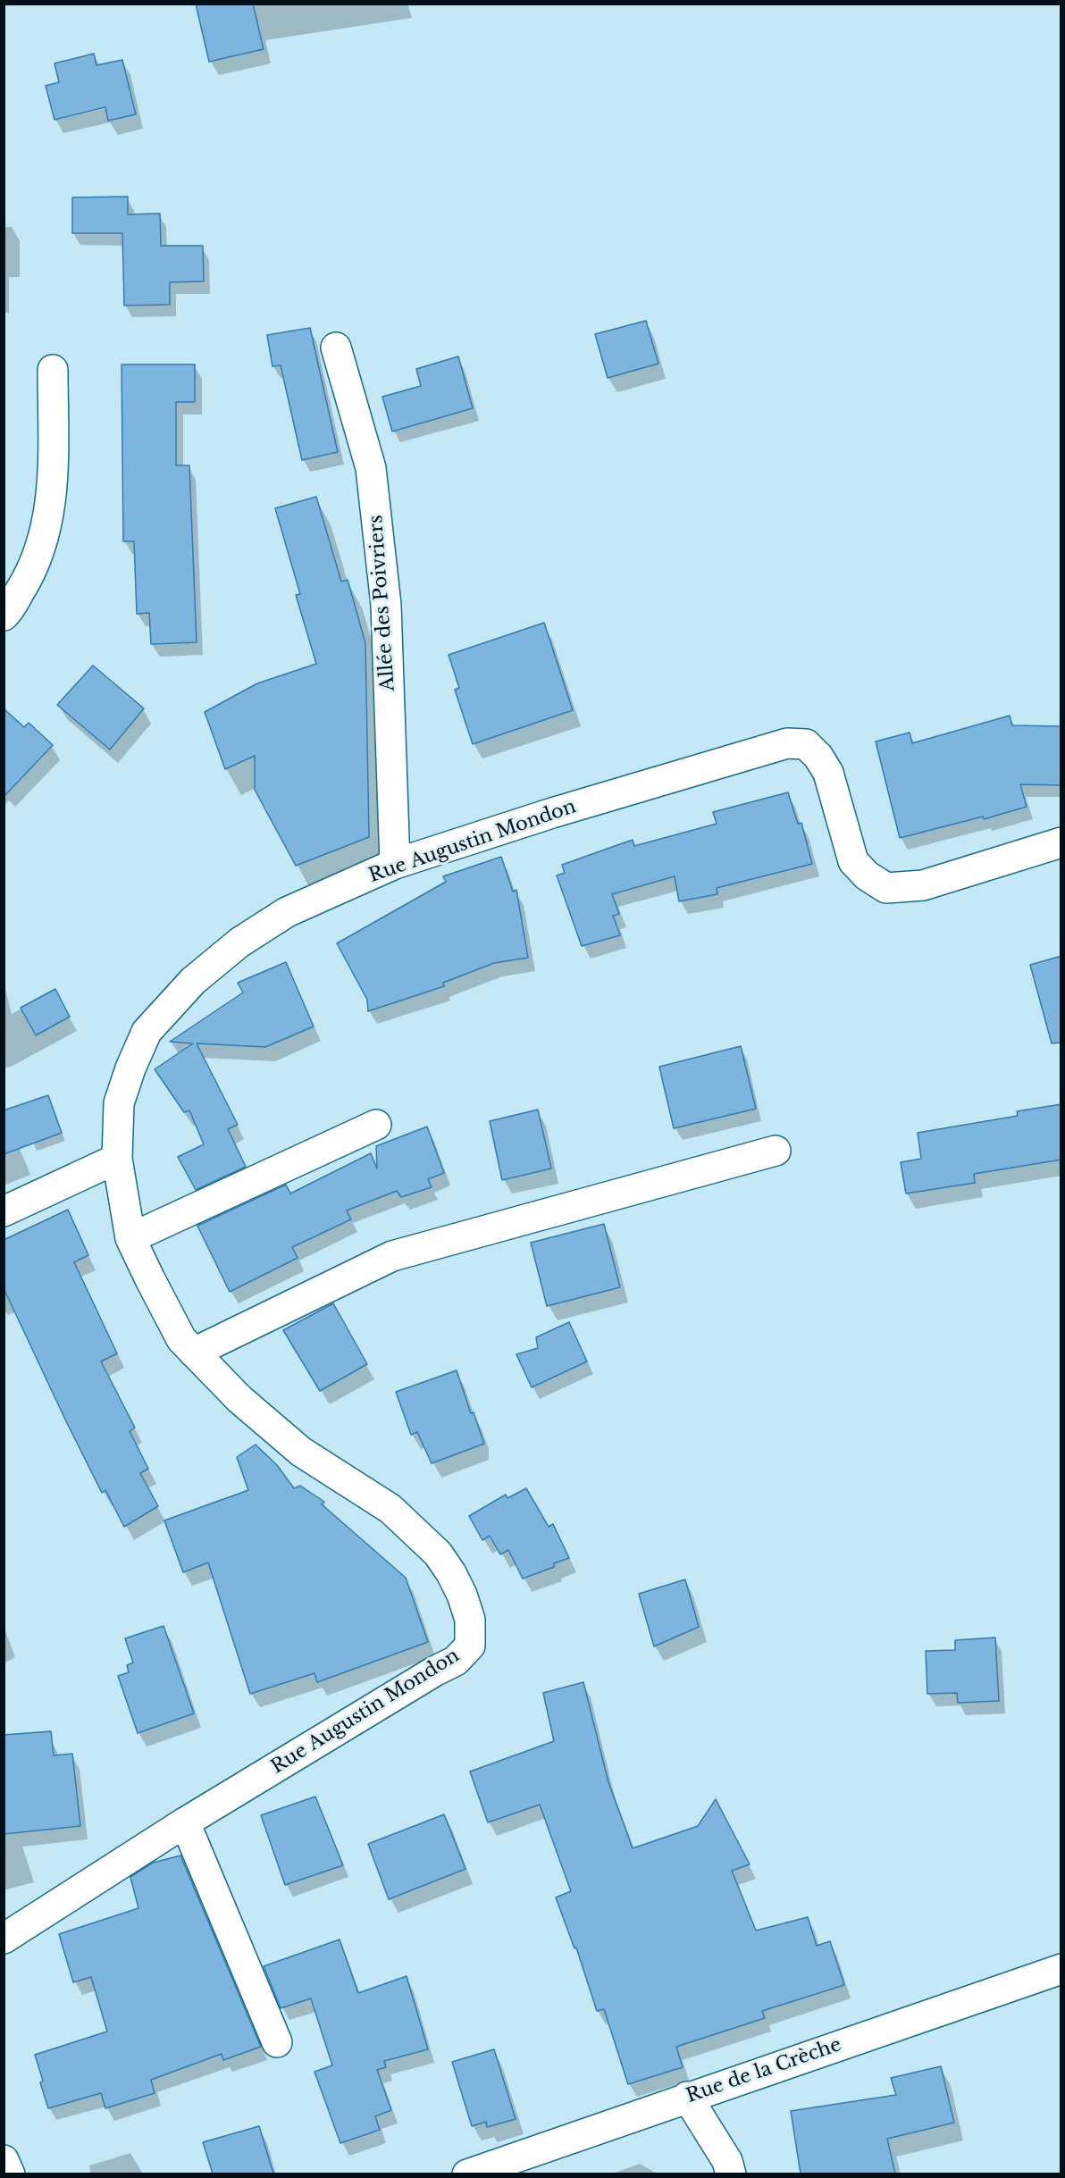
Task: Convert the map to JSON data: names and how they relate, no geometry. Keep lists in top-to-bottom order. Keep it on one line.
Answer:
{"streets":{"street":["Allée des Poivriers","Rue Augustin Mondon","Rue de la Crèche"]},"crossings":[["Allée des Poivriers","Rue Augustin Mondon"]]}
